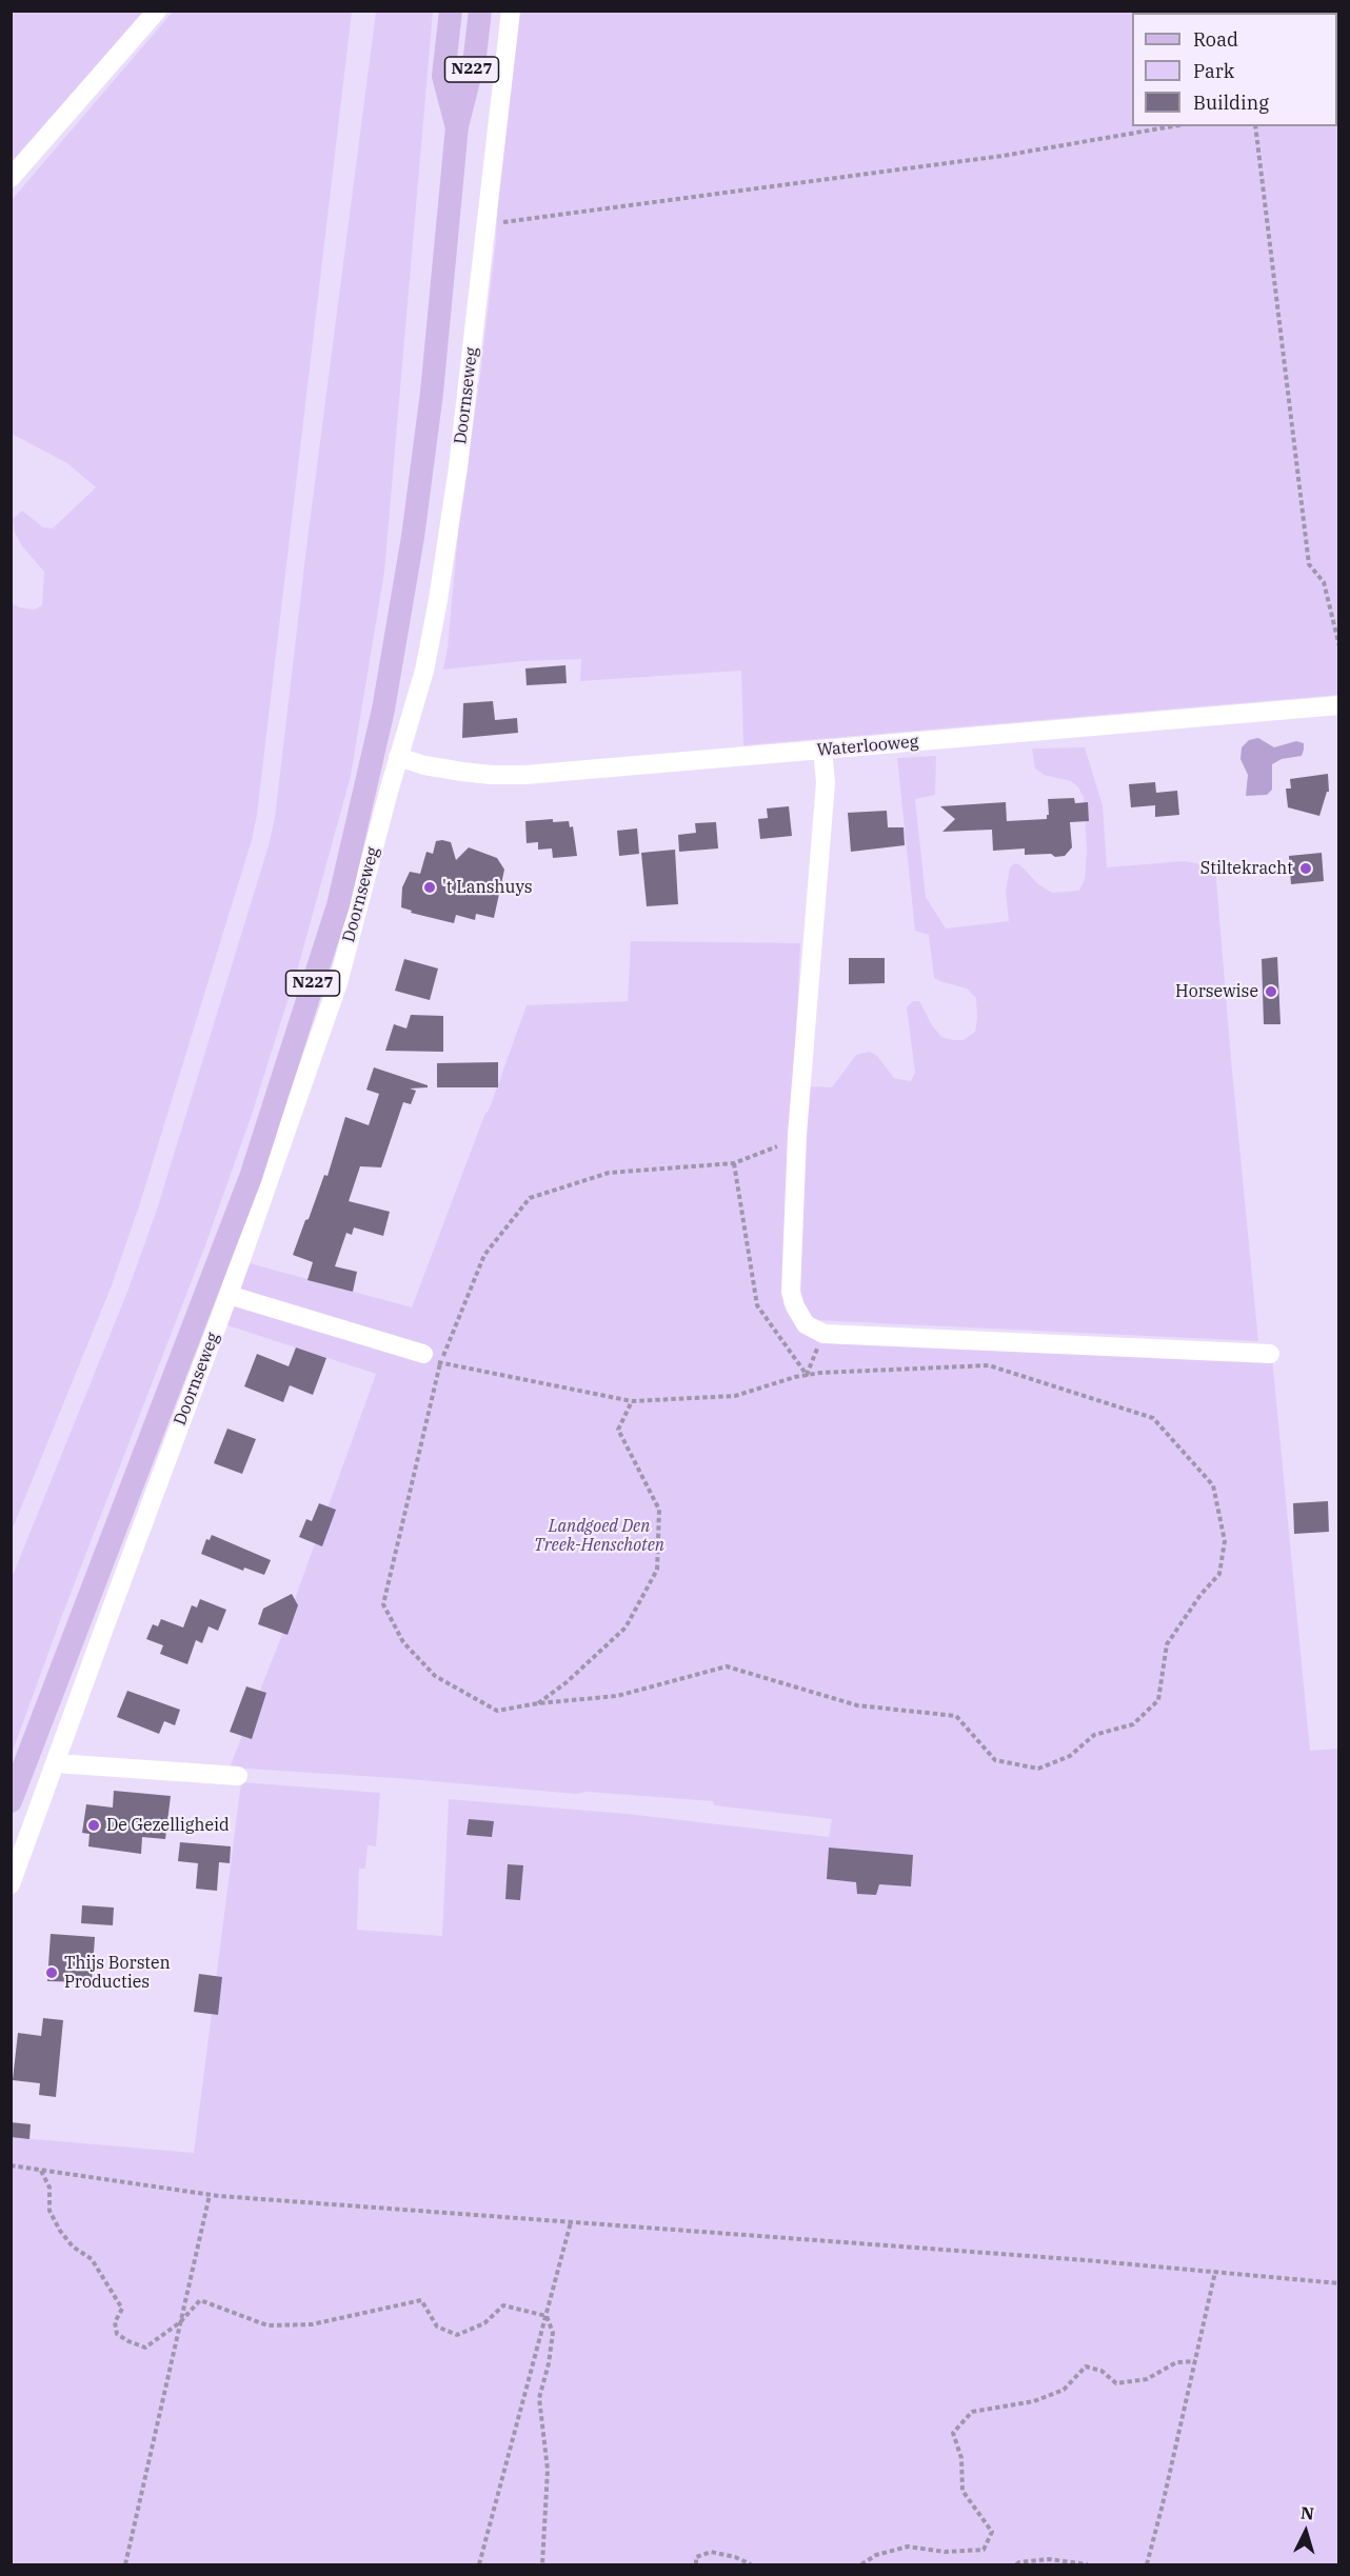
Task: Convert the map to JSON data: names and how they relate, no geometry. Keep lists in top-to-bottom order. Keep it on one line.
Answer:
{"streets":{"main road":["N227","Doornseweg"],"street":["Waterlooweg"]},"crossings":[["Doornseweg","Waterlooweg"]],"parks":["Landgoed Den Treek-Henschoten"],"places":["Stiltekracht","'t Lanshuys","Horsewise","De Gezelligheid","Thijs Borsten Producties"],"legend":["Road","Park","Building"],"north":"top"}
